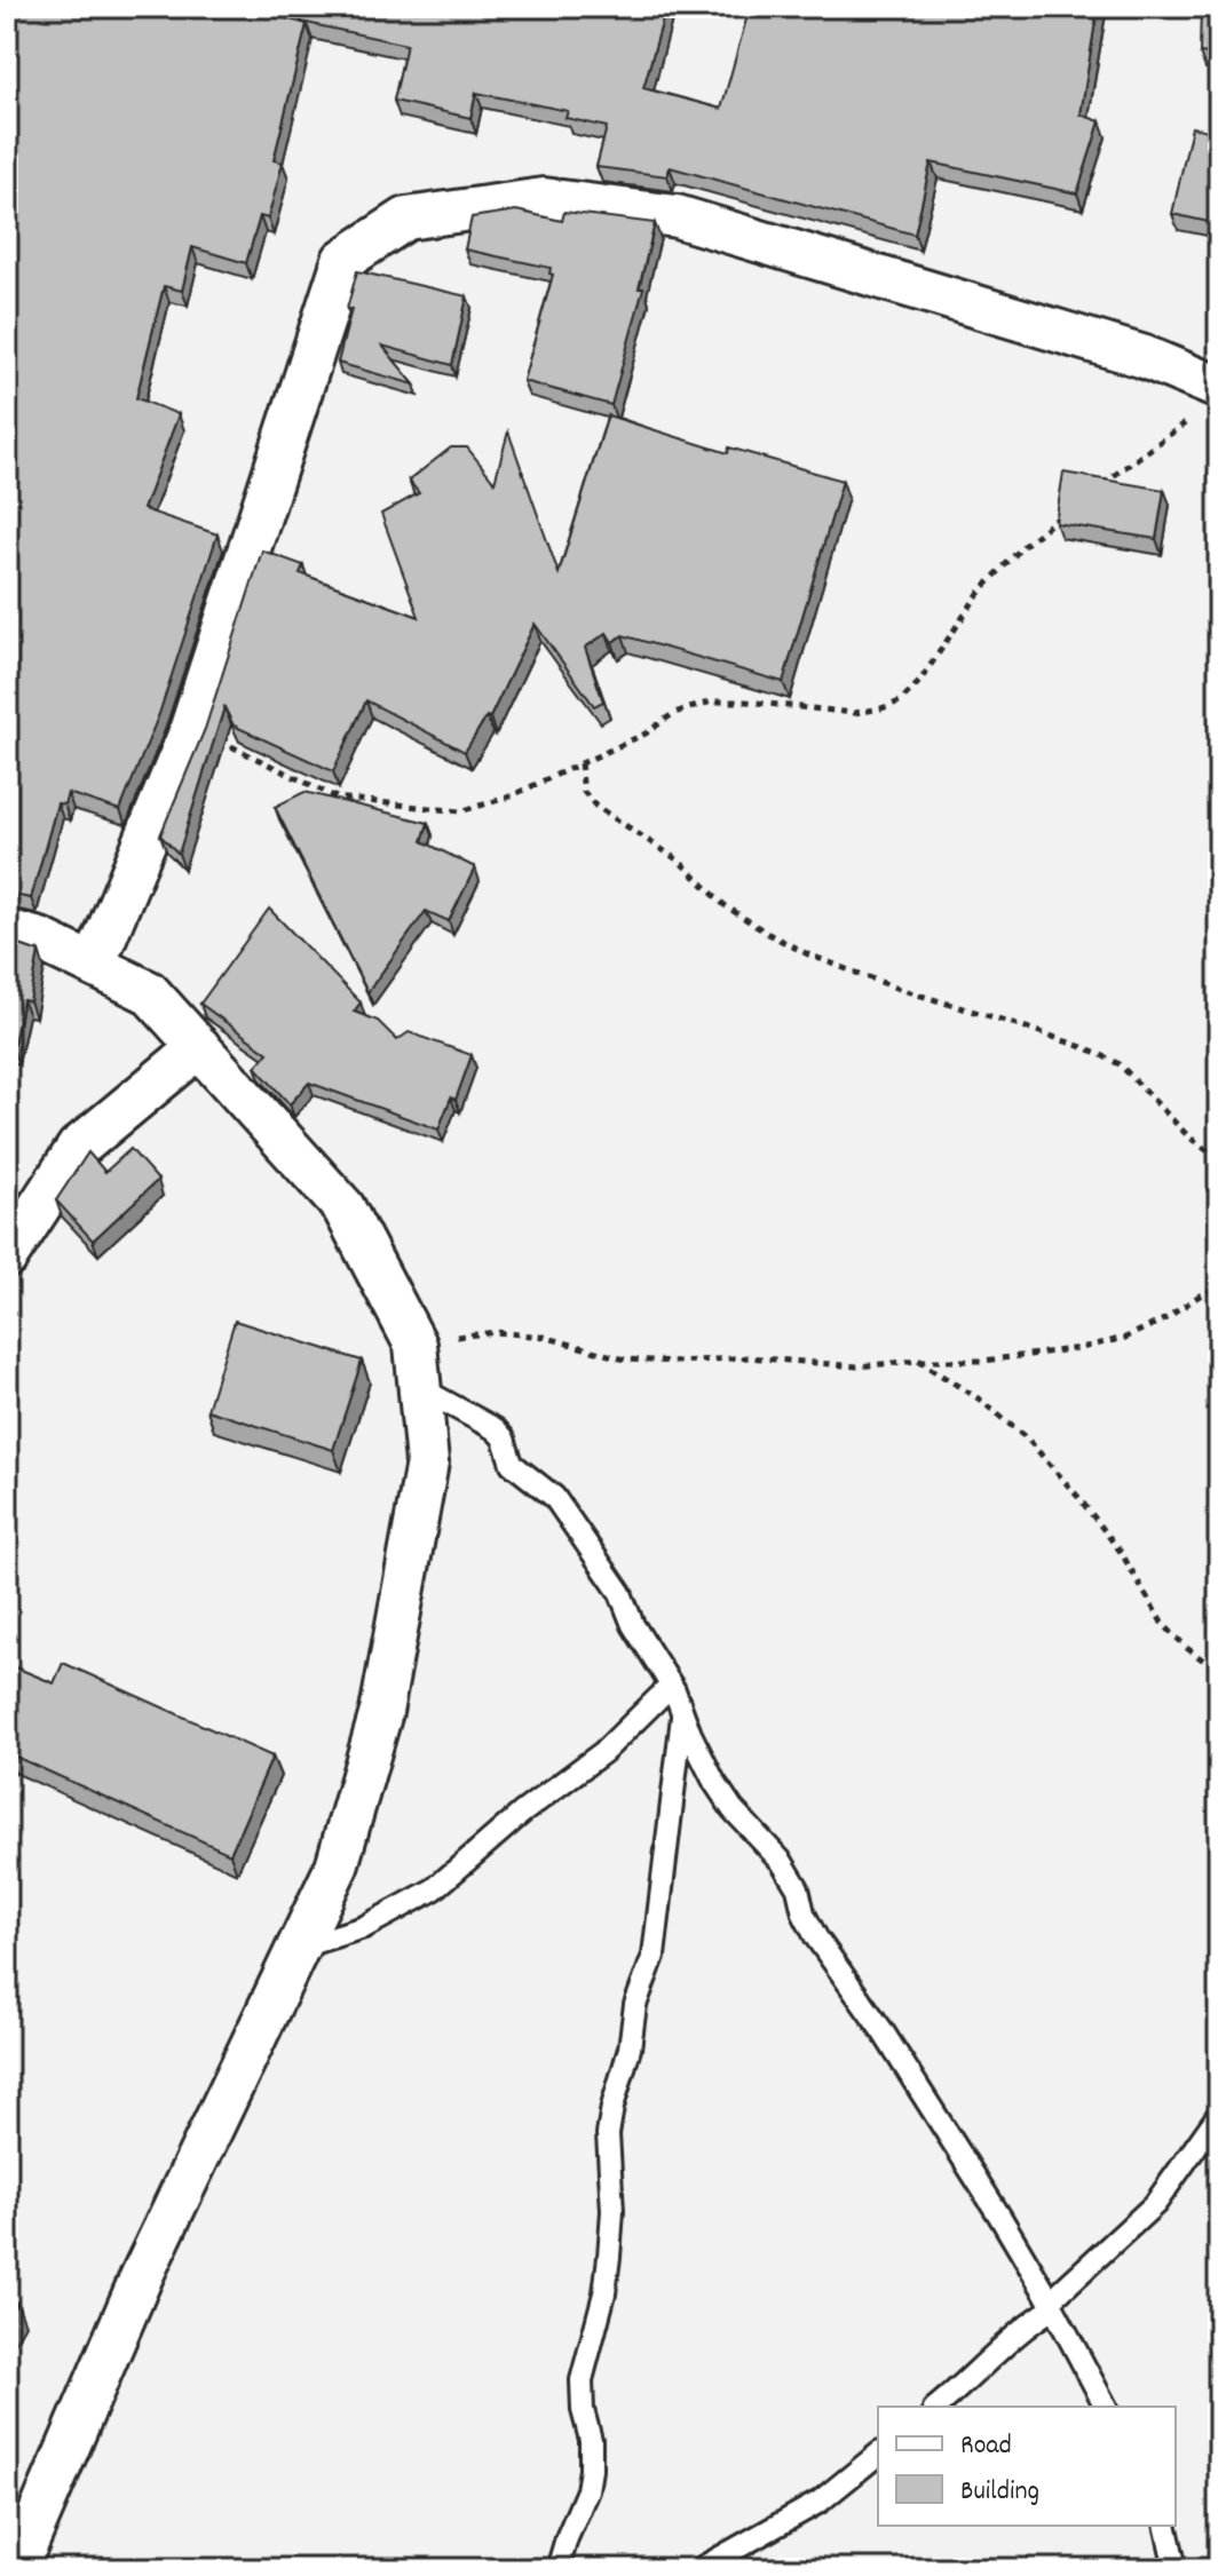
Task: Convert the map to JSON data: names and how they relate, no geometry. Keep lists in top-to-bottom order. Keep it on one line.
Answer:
{"legend":["Road","Building"]}
